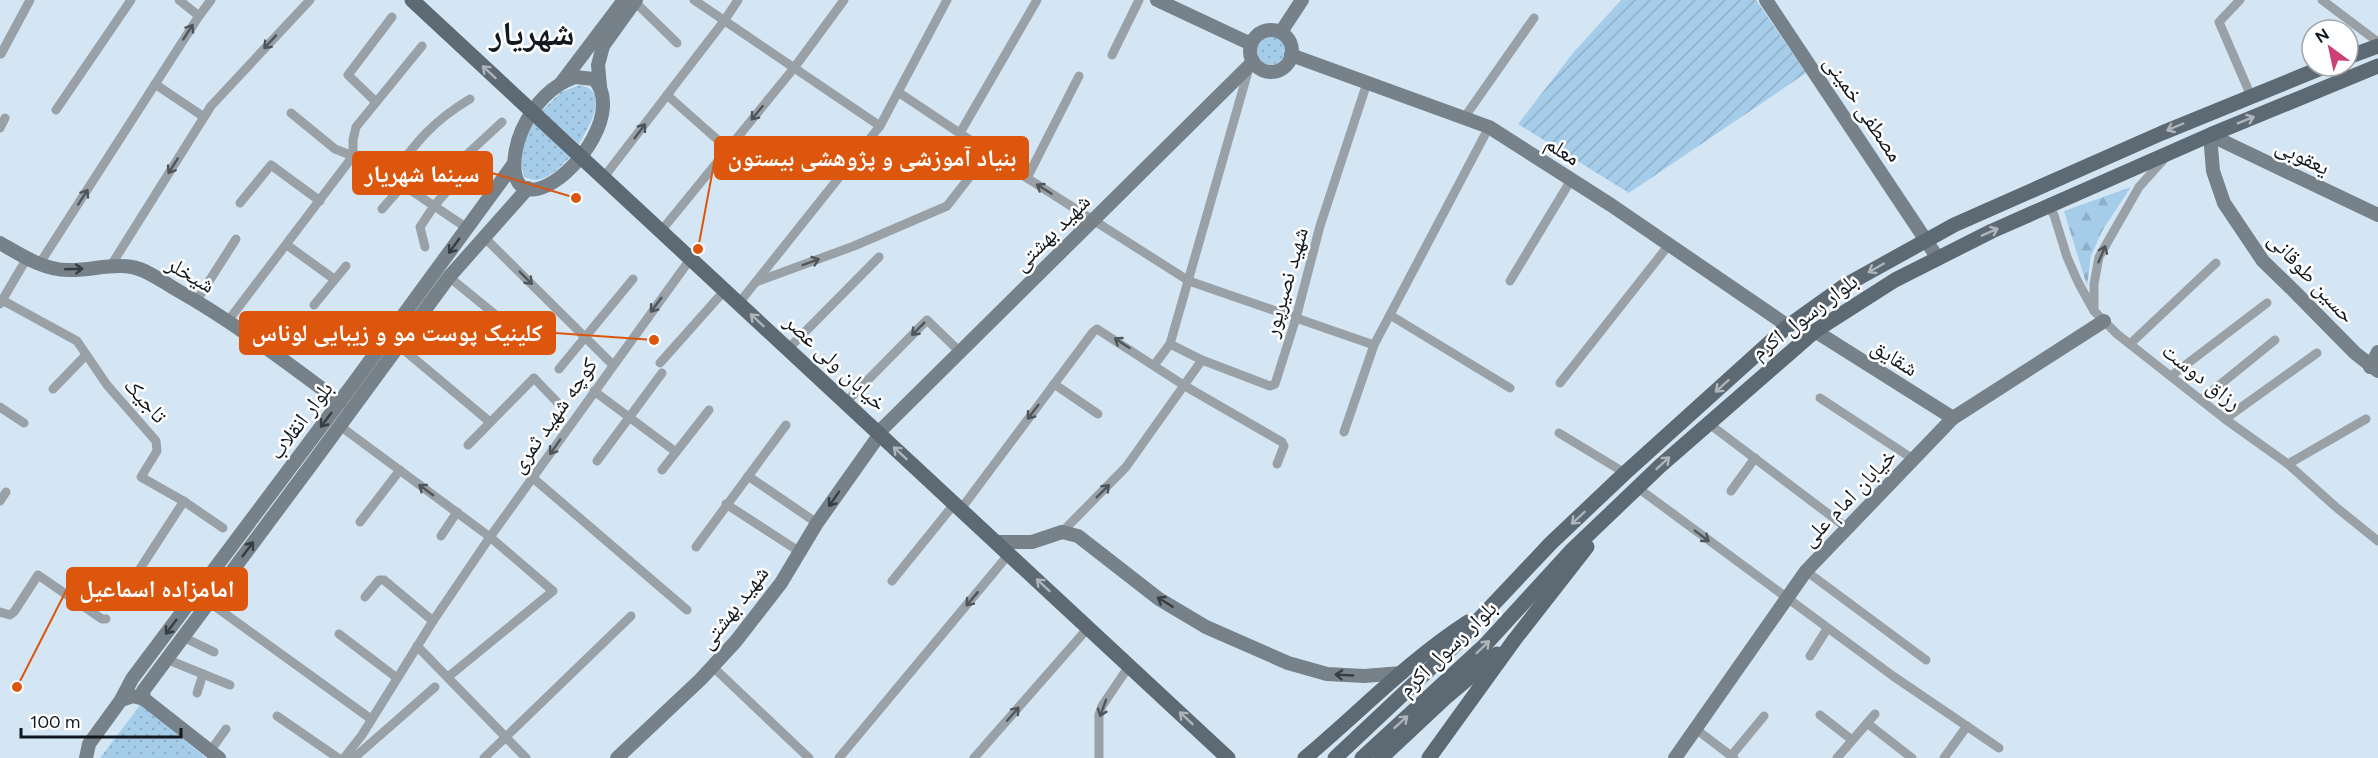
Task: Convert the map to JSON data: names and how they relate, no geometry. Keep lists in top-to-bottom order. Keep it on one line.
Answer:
{"streets":{"main road":["بلوار رسول اکرم","خیابان ولی عصر"],"street":["مصطفی خمینی","معلم","یعقوبی","شهید بهشتی","شیخلر","حسین طوقانی","شهید نصیرپور","شقایق","رزاق دوست","تاجیک","کوچه شهید ثمری","بلوار انقلاب","خیابان امام علی"]},"crossings":[["مصطفی خمینی","بلوار رسول اکرم"],["معلم","شهید بهشتی"],["معلم","شهید نصیرپور"],["معلم","بلوار رسول اکرم"],["یعقوبی","حسین طوقانی"],["یعقوبی","بلوار رسول اکرم"],["شهید بهشتی","خیابان ولی عصر"],["شیخلر","بلوار انقلاب"],["حسین طوقانی","بلوار رسول اکرم"],["بلوار رسول اکرم","شقایق"],["بلوار رسول اکرم","رزاق دوست"],["شقایق","خیابان امام علی"],["خیابان ولی عصر","کوچه شهید ثمری"],["رزاق دوست","خیابان امام علی"]],"one_way":["خیابان ولی عصر"],"districts":["شهریار"],"places":["سینما شهریار","بنیاد آموزشی و پژوهشی بیستون","کلینیک پوست مو و زیبایی لوناس","امامزاده اسماعیل"],"scale_bar":"100 m","north":"top left"}
